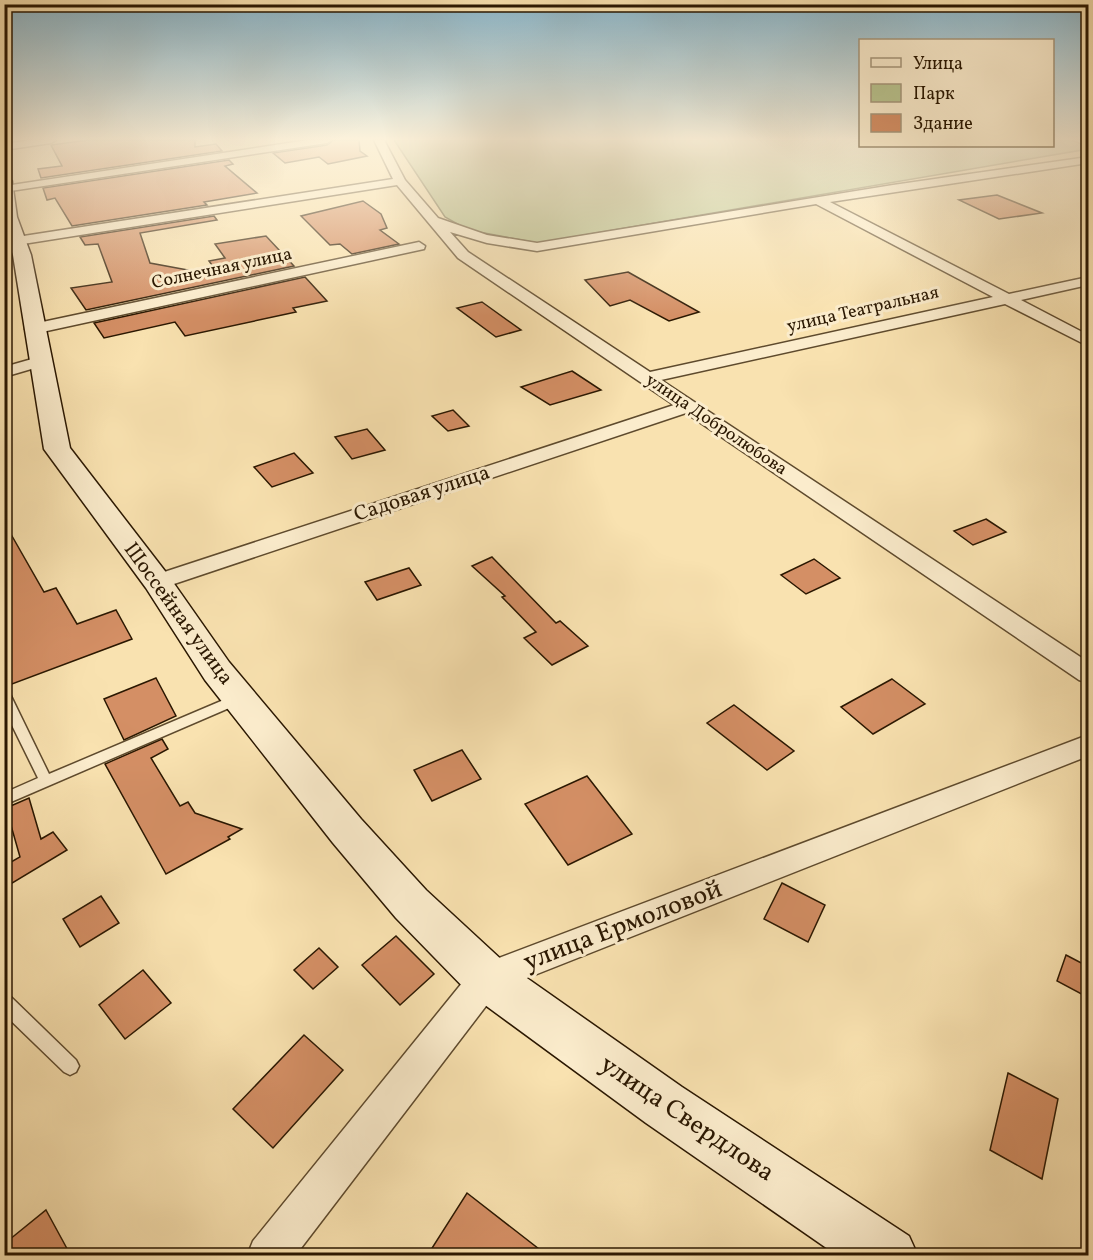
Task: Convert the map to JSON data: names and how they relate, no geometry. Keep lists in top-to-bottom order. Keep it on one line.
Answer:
{"streets":{"main road":["Шоссейная улица","улица Свердлова"],"street":["Солнечная улица","улица Театральная","улица Добролюбова","Садовая улица","улица Ермоловой"]},"crossings":[["Солнечная улица","Шоссейная улица"],["улица Театральная","улица Добролюбова"],["улица Добролюбова","Садовая улица"],["Садовая улица","Шоссейная улица"],["Шоссейная улица","улица Ермоловой"],["Шоссейная улица","улица Свердлова"],["улица Ермоловой","улица Свердлова"]],"legend":["Улица","Парк","Здание"]}
